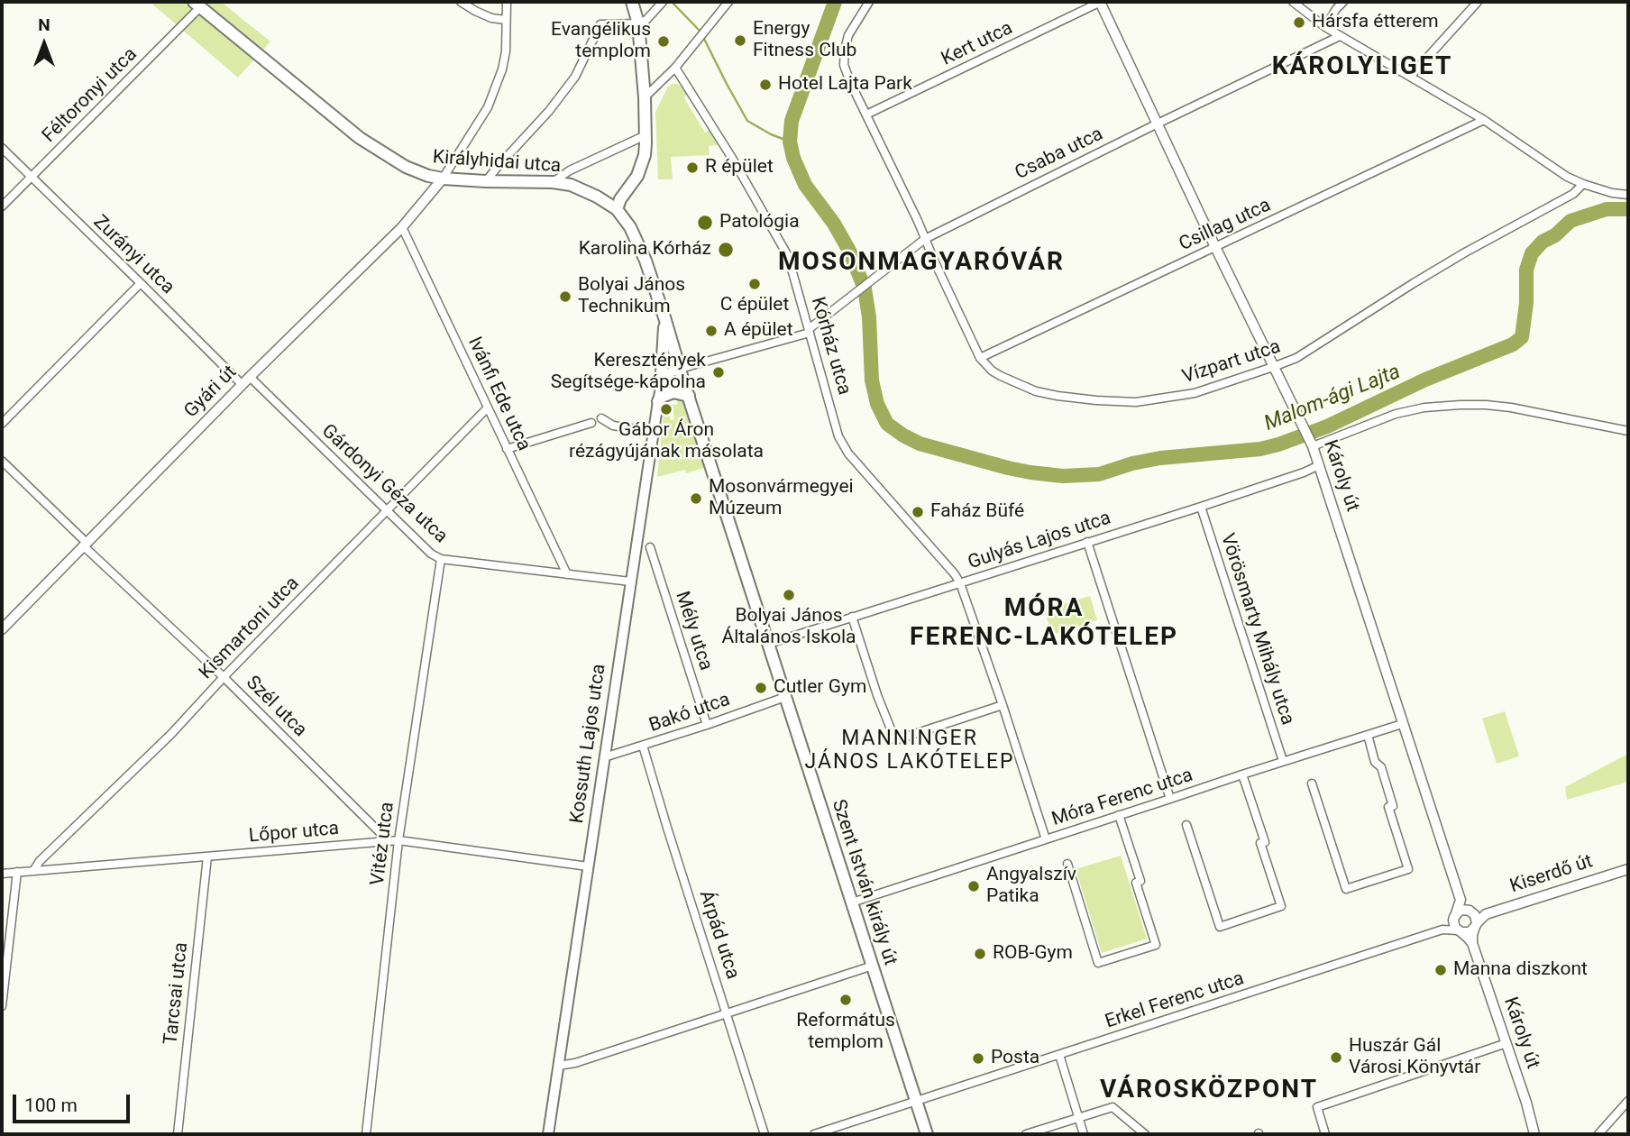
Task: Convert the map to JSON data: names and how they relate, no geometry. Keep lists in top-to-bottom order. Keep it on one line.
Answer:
{"streets":{"main road":["Királyhidai utca","Kossuth Lajos utca","Szent István király út"],"street":["Kert utca","Féltoronyi utca","Csaba utca","Csillag utca","Zurányi utca","Kórház utca","Vízpart utca","Gyári út","Ivánfi Ede utca","Károly út","Gárdonyi Géza utca","Gulyás Lajos utca","Kismartoni utca","Vörösmarty Mihály utca","Mély utca","Szél utca","Bakó utca","Móra Ferenc utca","Lőpor utca","Vitéz utca","Kiserdő út","Árpád utca","Tarcsai utca","Erkel Ferenc utca"]},"crossings":[["Kert utca","Vízpart utca"],["Kert utca","Károly út"],["Féltoronyi utca","Királyhidai utca"],["Féltoronyi utca","Zurányi utca"],["Csaba utca","Kórház utca"],["Csaba utca","Vízpart utca"],["Csaba utca","Károly út"],["Csaba utca","Szent István király út"],["Királyhidai utca","Gyári út"],["Királyhidai utca","Szent István király út"],["Csillag utca","Vízpart utca"],["Csillag utca","Károly út"],["Zurányi utca","Gyári út"],["Kórház utca","Gulyás Lajos utca"],["Kórház utca","Móra Ferenc utca"],["Vízpart utca","Károly út"],["Gyári út","Ivánfi Ede utca"],["Gyári út","Gárdonyi Géza utca"],["Gyári út","Szél utca"],["Ivánfi Ede utca","Gárdonyi Géza utca"],["Ivánfi Ede utca","Kismartoni utca"],["Károly út","Gulyás Lajos utca"],["Károly út","Móra Ferenc utca"],["Károly út","Kiserdő út"],["Károly út","Erkel Ferenc utca"],["Gárdonyi Géza utca","Kismartoni utca"],["Gárdonyi Géza utca","Kossuth Lajos utca"],["Gárdonyi Géza utca","Vitéz utca"],["Gulyás Lajos utca","Vörösmarty Mihály utca"],["Gulyás Lajos utca","Szent István király út"],["Kismartoni utca","Szél utca"],["Kismartoni utca","Lőpor utca"],["Vörösmarty Mihály utca","Móra Ferenc utca"],["Mély utca","Bakó utca"],["Szél utca","Lőpor utca"],["Bakó utca","Kossuth Lajos utca"],["Bakó utca","Szent István király út"],["Bakó utca","Árpád utca"],["Kossuth Lajos utca","Lőpor utca"],["Móra Ferenc utca","Szent István király út"],["Lőpor utca","Vitéz utca"],["Lőpor utca","Tarcsai utca"],["Kiserdő út","Erkel Ferenc utca"],["Szent István király út","Erkel Ferenc utca"]],"districts":["KÁROLYLIGET","MOSONMAGYARÓVÁR","MÓRA FERENC-LAKÓTELEP","MANNINGER JÁNOS LAKÓTELEP","VÁROSKÖZPONT"],"water":["Malom-ági Lajta"],"places":["Hársfa étterem","Energy Fitness Club","Evangélikus templom","Hotel Lajta Park","R épület","Patológia","Karolina Kórház","C épület","Bolyai János Technikum","A épület","Keresztények Segítsége-kápolna","Gábor Áron rézágyújának másolata","Mosonvármegyei Múzeum","Faház Büfé","Bolyai János Általános Iskola","Cutler Gym","Angyalszív Patika","ROB-Gym","Manna diszkont","Református templom","Huszár Gál Városi Könyvtár","Posta"],"scale_bar":"100 m","north":"top"}
